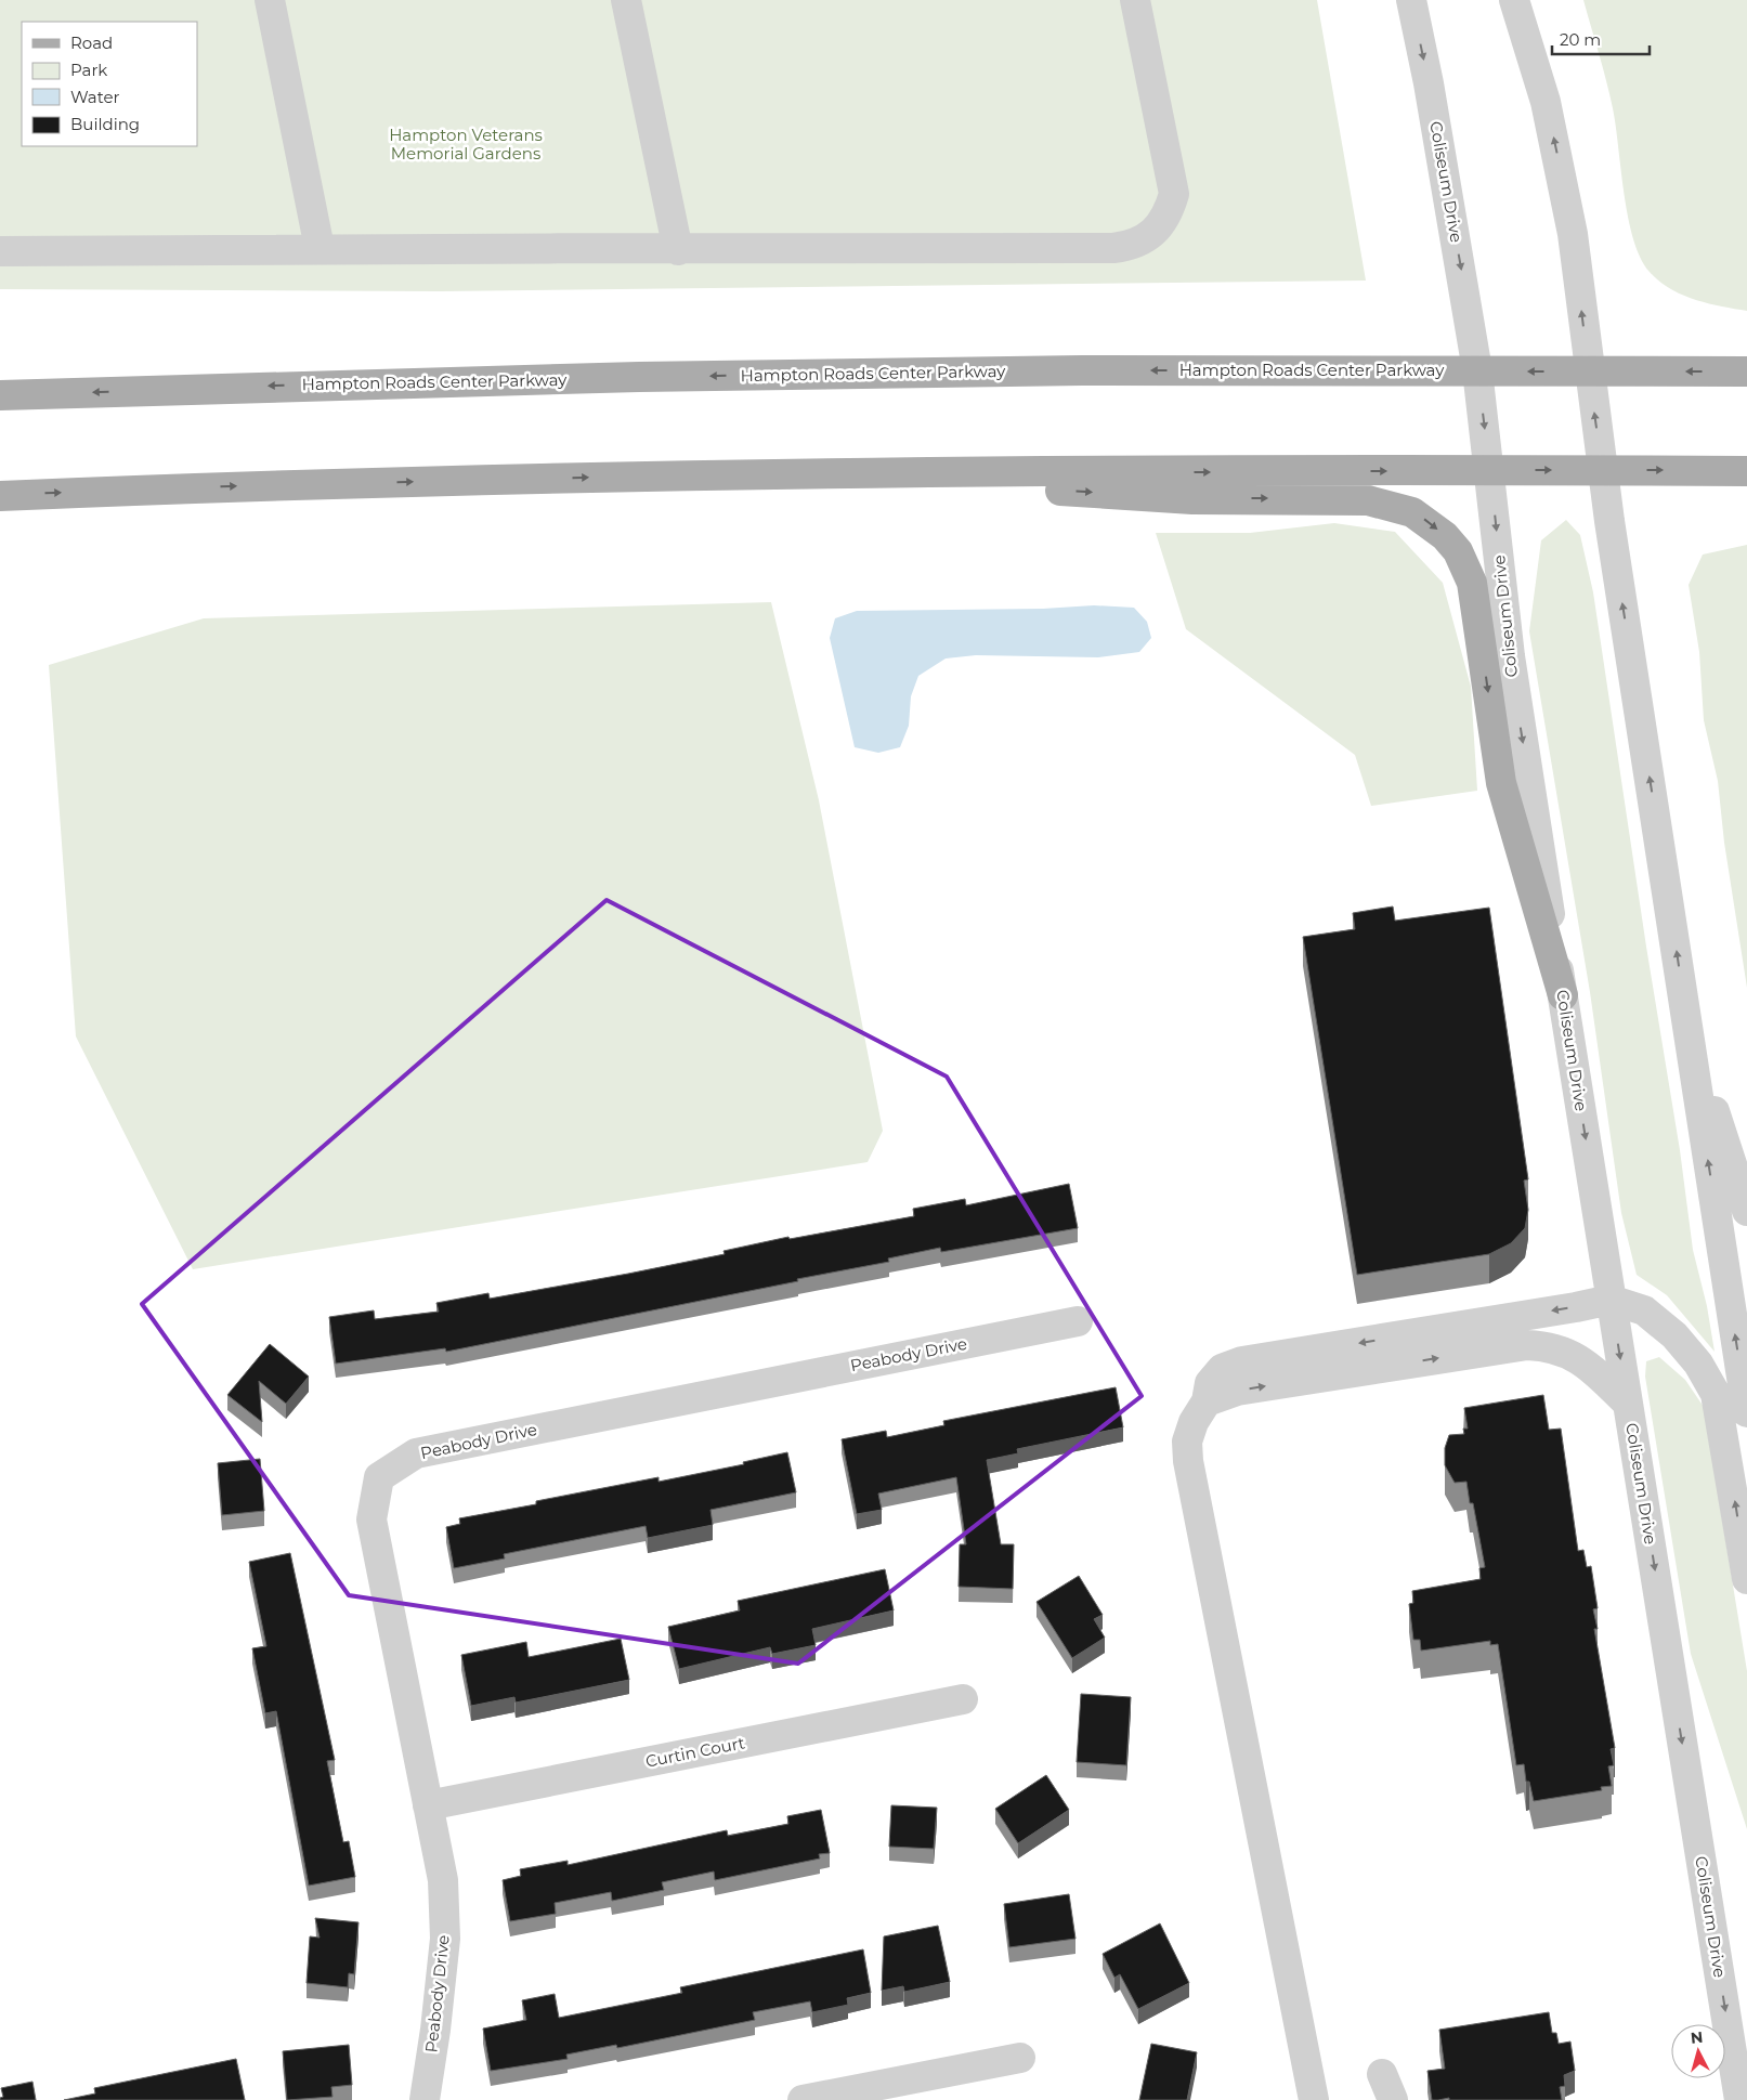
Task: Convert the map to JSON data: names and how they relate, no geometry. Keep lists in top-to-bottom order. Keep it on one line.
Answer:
{"streets":{"main road":["Hampton Roads Center Parkway"],"street":["Coliseum Drive","Peabody Drive","Curtin Court"]},"crossings":[["Coliseum Drive","Hampton Roads Center Parkway"],["Peabody Drive","Curtin Court"]],"parks":["Hampton Veterans Memorial Gardens"],"legend":["Road","Park","Water","Building"],"scale_bar":"20 m","north":"top"}
